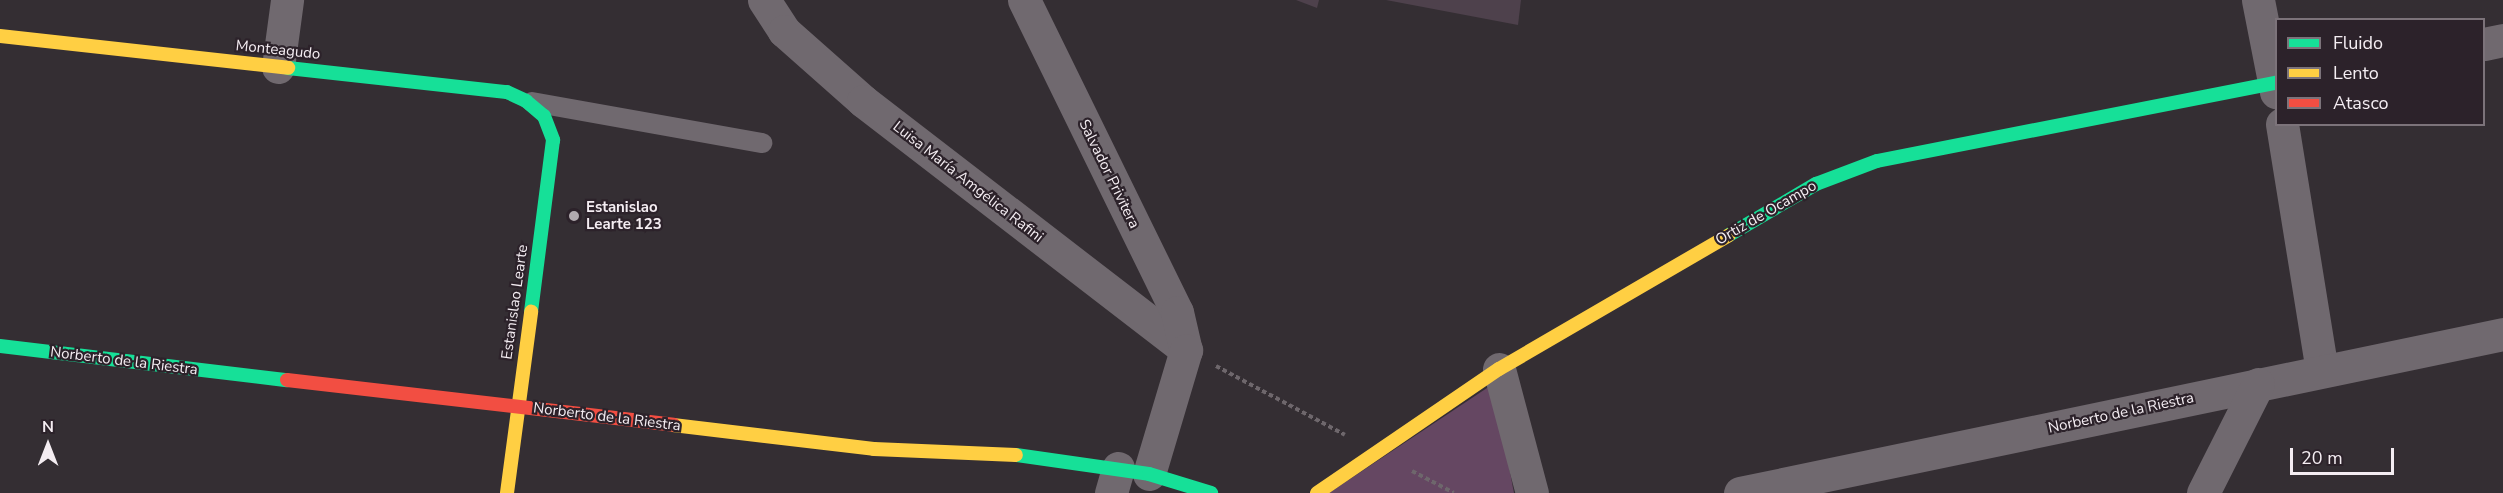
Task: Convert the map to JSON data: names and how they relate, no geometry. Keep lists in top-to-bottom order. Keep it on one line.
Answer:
{"streets":{"street":["Monteagudo","Salvador Privitera","Luisa María Amgélica Rafini","Ortiz de Ocampo","Estanislao Learte","Norberto de la Riestra"]},"crossings":[["Monteagudo","Estanislao Learte"],["Salvador Privitera","Luisa María Amgélica Rafini"],["Estanislao Learte","Norberto de la Riestra"]],"places":["Estanislao Learte 123"],"legend":["Fluido","Lento","Atasco"],"scale_bar":"20 m","north":"top"}
